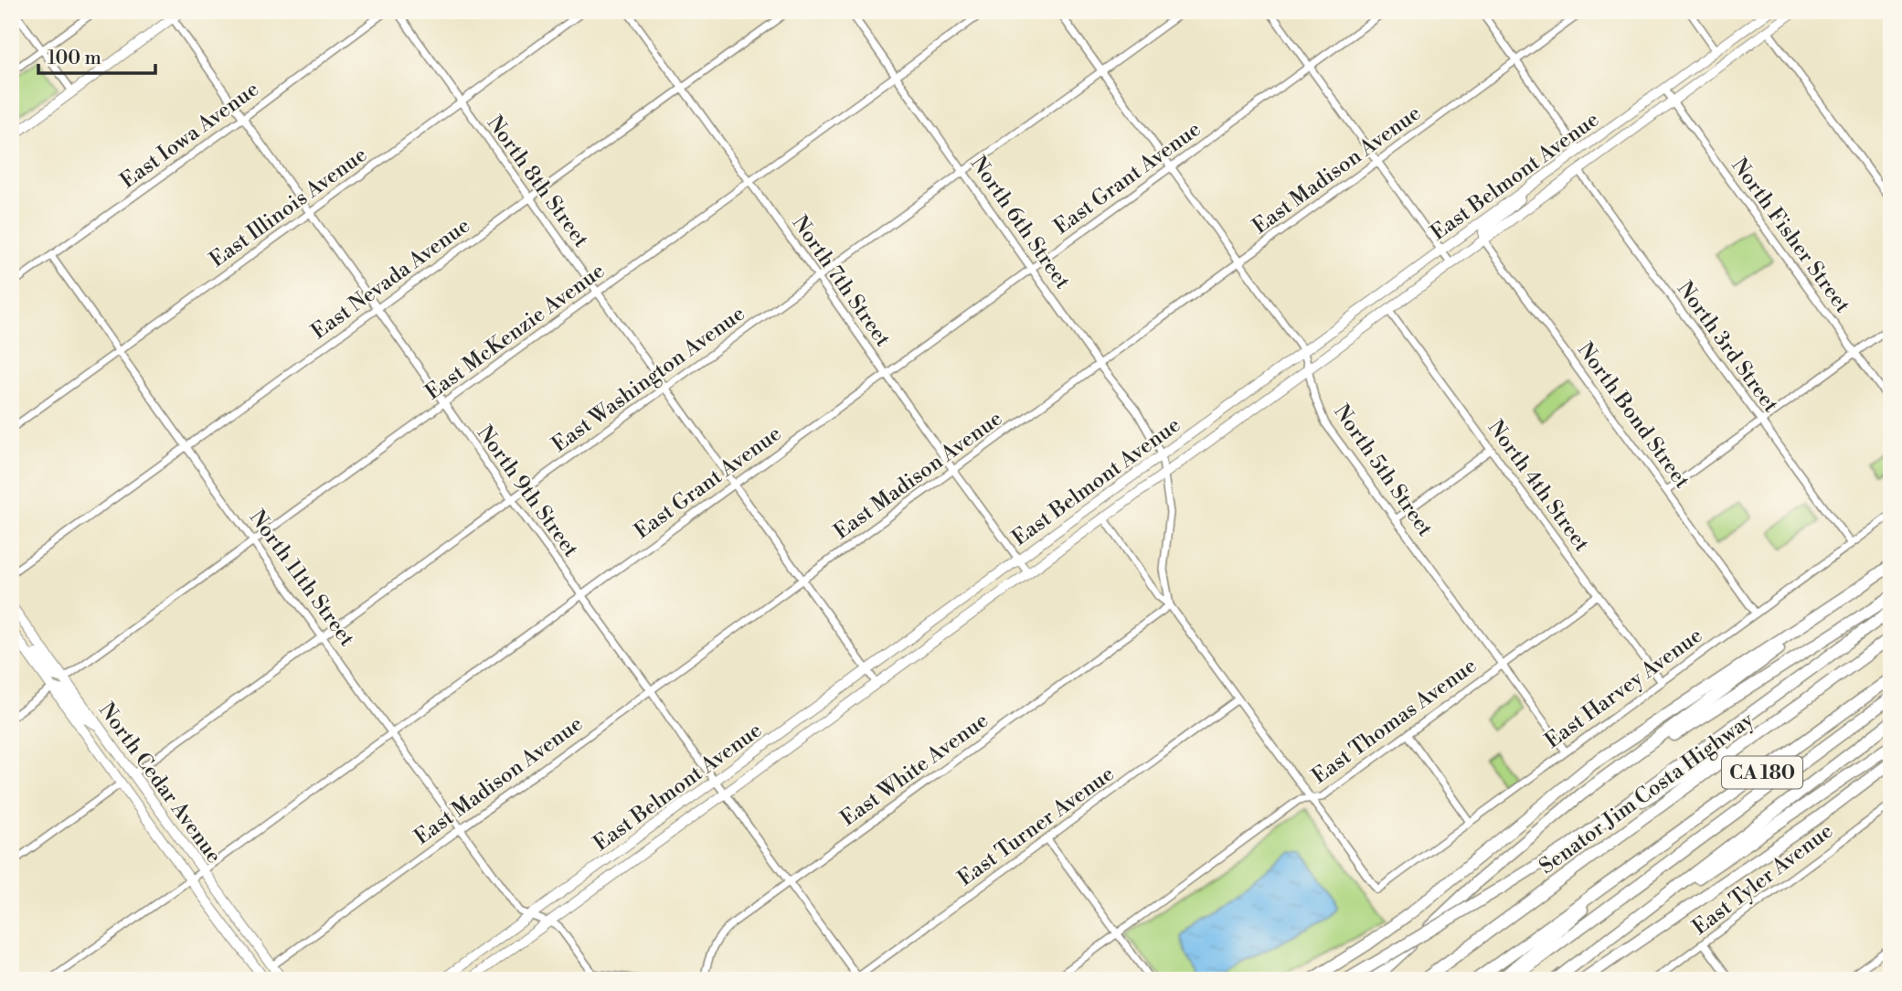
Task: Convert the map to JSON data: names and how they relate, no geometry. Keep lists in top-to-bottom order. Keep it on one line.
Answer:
{"streets":{"highway":["CA 180","Senator Jim Costa Highway"],"main road":["East Belmont Avenue","North Cedar Avenue"],"street":["East Iowa Avenue","East Madison Avenue","East Grant Avenue","North 8th Street","East Illinois Avenue","North 6th Street","North Fisher Street","East Nevada Avenue","North 7th Street","East McKenzie Avenue","North 3rd Street","East Washington Avenue","North Bond Street","North 5th Street","North 4th Street","North 9th Street","North 11th Street","East Harvey Avenue","East Thomas Avenue","East White Avenue","East Turner Avenue","East Tyler Avenue"]},"crossings":[["East Iowa Avenue","North 9th Street"],["East Iowa Avenue","North 11th Street"],["East Madison Avenue","North 8th Street"],["East Madison Avenue","North 6th Street"],["East Madison Avenue","North 7th Street"],["East Madison Avenue","North 5th Street"],["East Madison Avenue","North 9th Street"],["East Madison Avenue","North 11th Street"],["East Madison Avenue","North Cedar Avenue"],["East Belmont Avenue","North 8th Street"],["East Belmont Avenue","North 6th Street"],["East Belmont Avenue","North Fisher Street"],["East Belmont Avenue","North 7th Street"],["East Belmont Avenue","North 3rd Street"],["East Belmont Avenue","North Bond Street"],["East Belmont Avenue","North 5th Street"],["East Belmont Avenue","North 4th Street"],["East Belmont Avenue","North 9th Street"],["East Belmont Avenue","North 11th Street"],["East Grant Avenue","North 8th Street"],["East Grant Avenue","North 6th Street"],["East Grant Avenue","North 7th Street"],["East Grant Avenue","North 5th Street"],["East Grant Avenue","North 9th Street"],["East Grant Avenue","North 11th Street"],["East Grant Avenue","North Cedar Avenue"],["North 8th Street","East Illinois Avenue"],["North 8th Street","East Nevada Avenue"],["North 8th Street","East McKenzie Avenue"],["North 8th Street","East Washington Avenue"],["East Illinois Avenue","North 9th Street"],["East Illinois Avenue","North 11th Street"],["North 6th Street","East McKenzie Avenue"],["North 6th Street","East Washington Avenue"],["East Nevada Avenue","North 7th Street"],["East Nevada Avenue","North 9th Street"],["East Nevada Avenue","North 11th Street"],["North 7th Street","East McKenzie Avenue"],["North 7th Street","East Washington Avenue"],["East McKenzie Avenue","North 9th Street"],["East McKenzie Avenue","North 11th Street"],["East McKenzie Avenue","North Cedar Avenue"],["North 3rd Street","East Harvey Avenue"],["East Washington Avenue","North 5th Street"],["East Washington Avenue","North 9th Street"],["East Washington Avenue","North 11th Street"],["East Washington Avenue","North Cedar Avenue"],["North Bond Street","East Harvey Avenue"],["North 5th Street","East Harvey Avenue"],["North 5th Street","East Thomas Avenue"],["North 4th Street","East Harvey Avenue"],["North 4th Street","East Thomas Avenue"],["North 9th Street","East White Avenue"],["North 9th Street","East Turner Avenue"],["East Harvey Avenue","East Thomas Avenue"]],"scale_bar":"100 m"}
